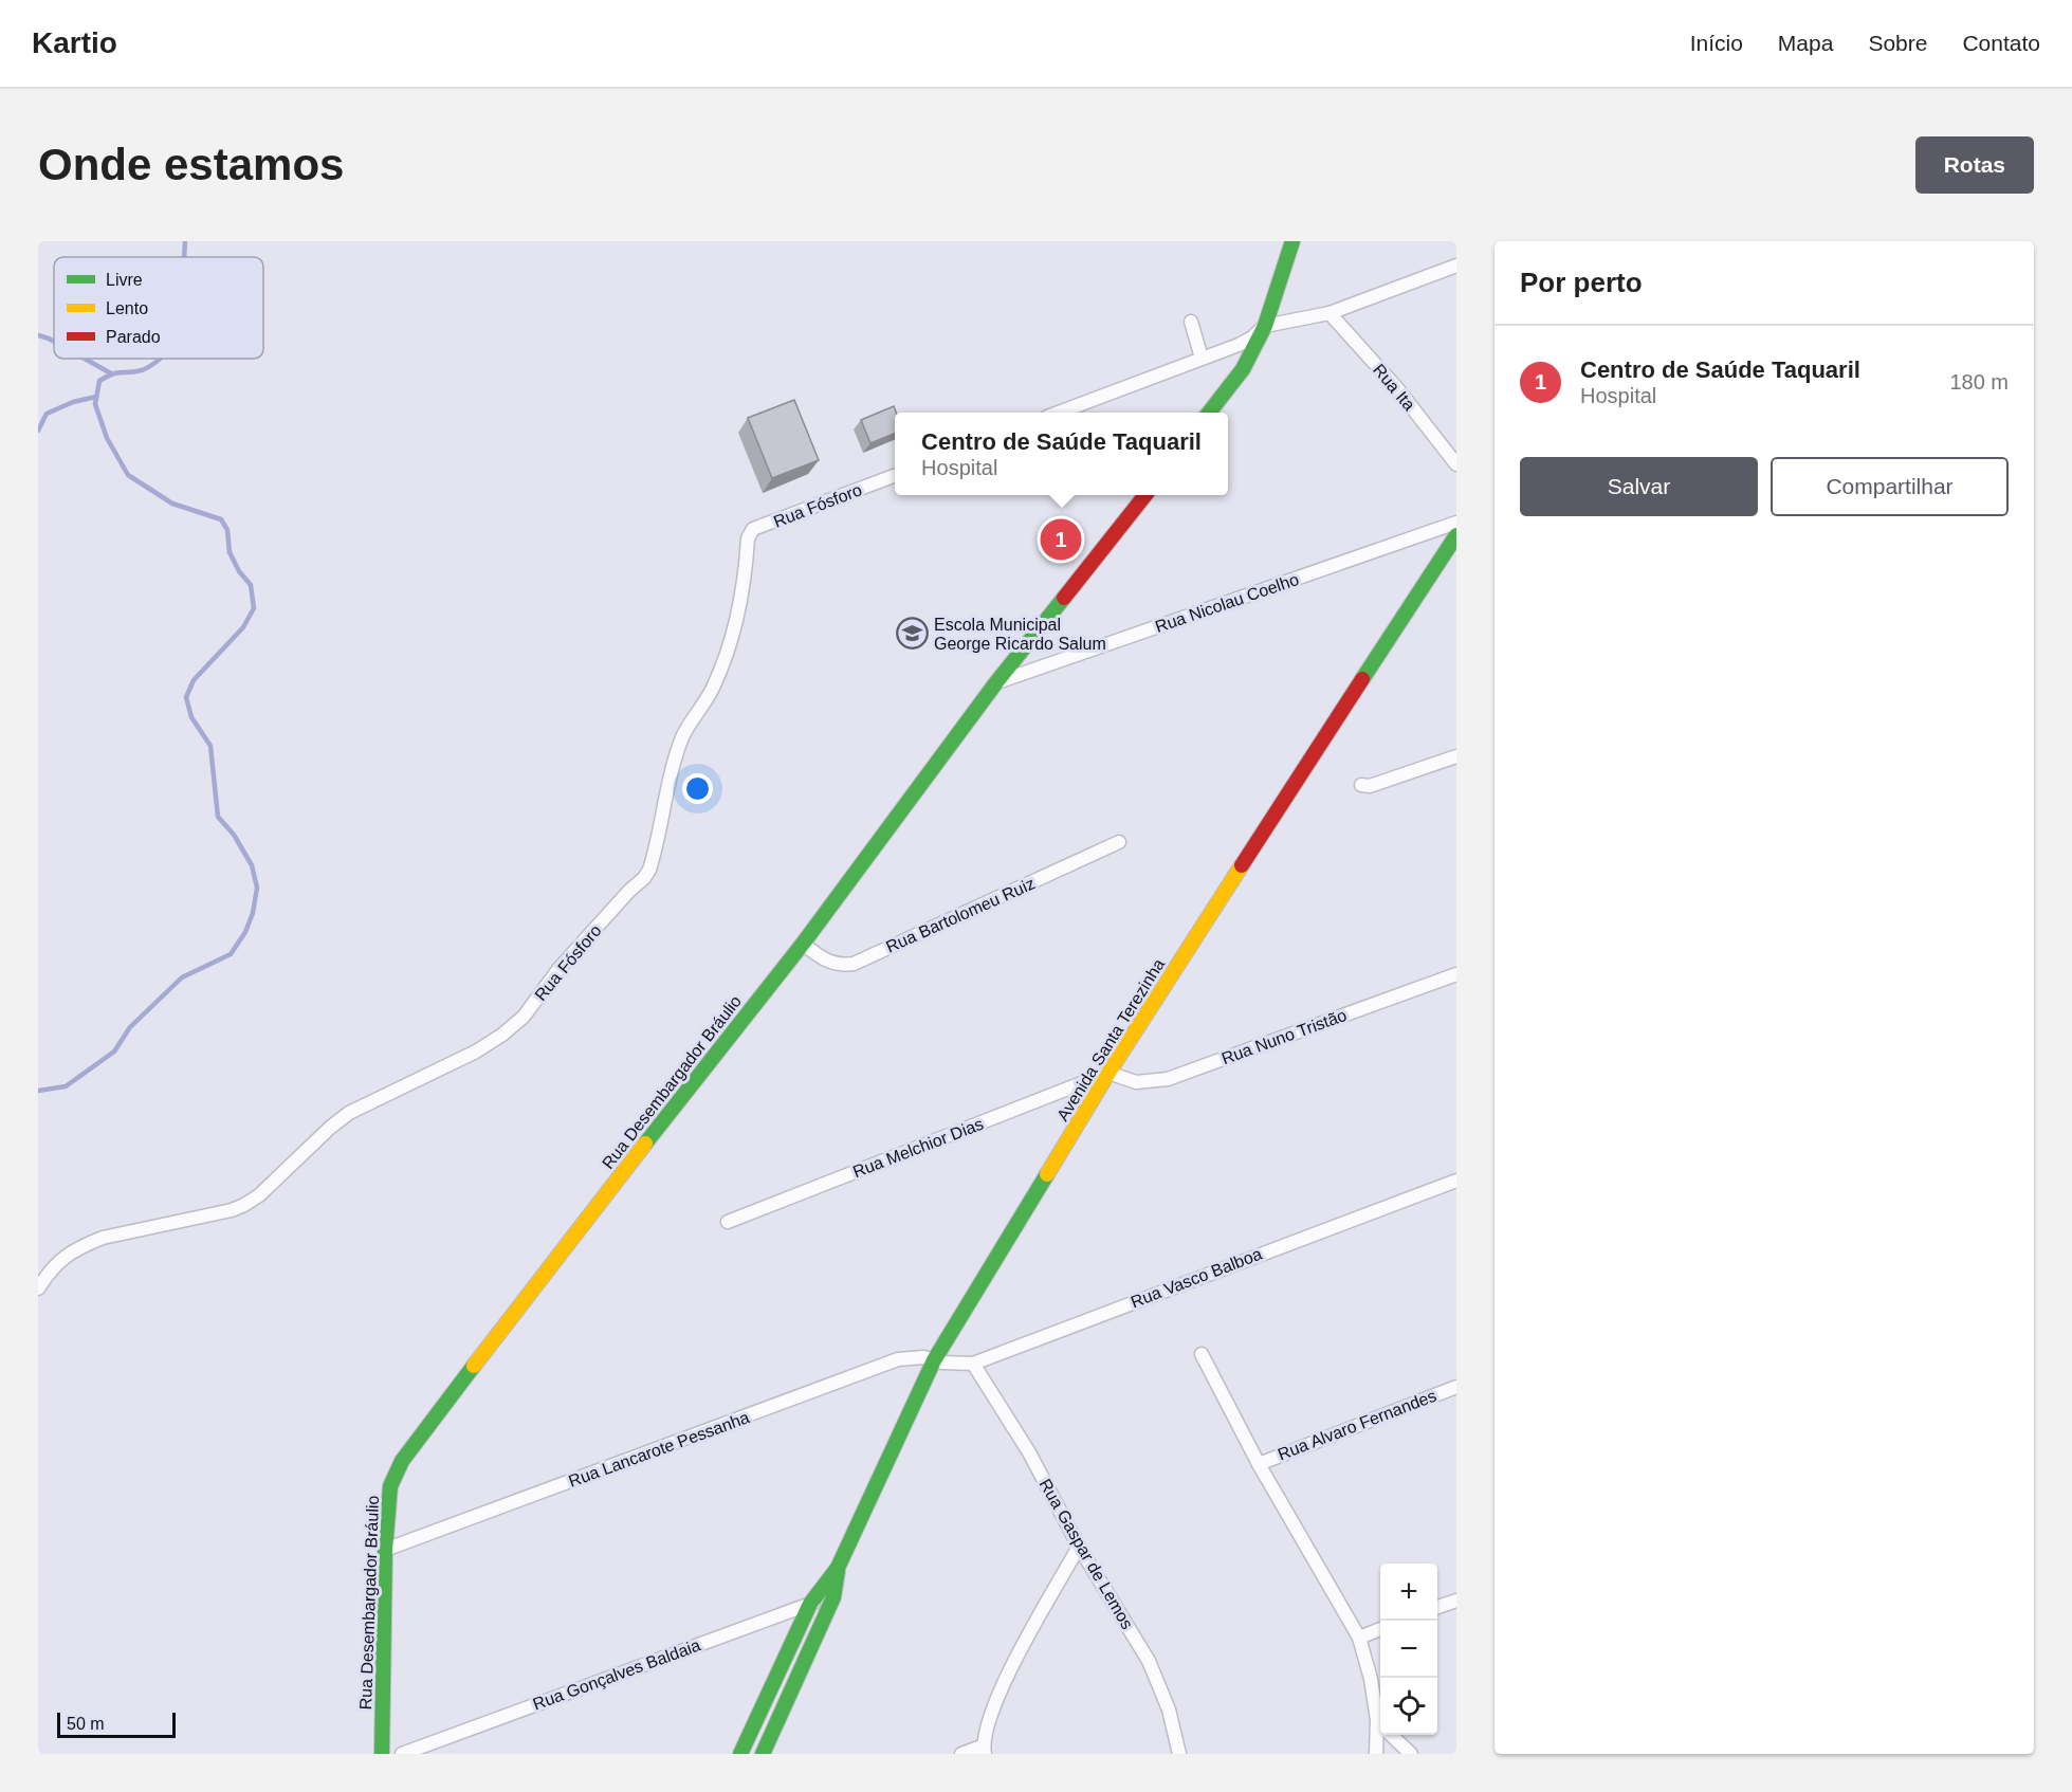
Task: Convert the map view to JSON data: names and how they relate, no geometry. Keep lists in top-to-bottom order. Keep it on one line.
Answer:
{"streets":{"street":["Rua Ita","Rua Fósforo","Rua Nicolau Coelho","Rua Bartolomeu Ruiz","Rua Nuno Tristão","Avenida Santa Terezinha","Rua Desembargador Bráulio","Rua Melchior Dias","Rua Vasco Balboa","Rua Alvaro Fernandes","Rua Lancarote Pessanha","Rua Gaspar de Lemos","Rua Gonçalves Baldaia"]},"crossings":[["Rua Nicolau Coelho","Rua Desembargador Bráulio"],["Rua Bartolomeu Ruiz","Rua Desembargador Bráulio"],["Rua Nuno Tristão","Avenida Santa Terezinha"],["Rua Nuno Tristão","Rua Melchior Dias"],["Avenida Santa Terezinha","Rua Melchior Dias"],["Avenida Santa Terezinha","Rua Vasco Balboa"],["Avenida Santa Terezinha","Rua Lancarote Pessanha"],["Avenida Santa Terezinha","Rua Gonçalves Baldaia"],["Rua Desembargador Bráulio","Rua Lancarote Pessanha"],["Rua Vasco Balboa","Rua Lancarote Pessanha"],["Rua Vasco Balboa","Rua Gaspar de Lemos"]],"places":{"school or university":["Escola Municipal George Ricardo Salum"]},"legend":["Livre","Lento","Parado"],"scale_bar":"50 m","page":{"header":"Kartio","nav":["Início","Mapa","Sobre","Contato"],"buttons":["Rotas",["Salvar","Compartilhar"]],"title":"Onde estamos","heading":"Por perto","list":[{"mark":"1","name":"Centro de Saúde Taquaril","note":"Hospital","value":"180 m"}],"popup":["Centro de Saúde Taquaril","Hospital"],"pins":"1","map_buttons":["+","−"],"scale":"50 m"}}
